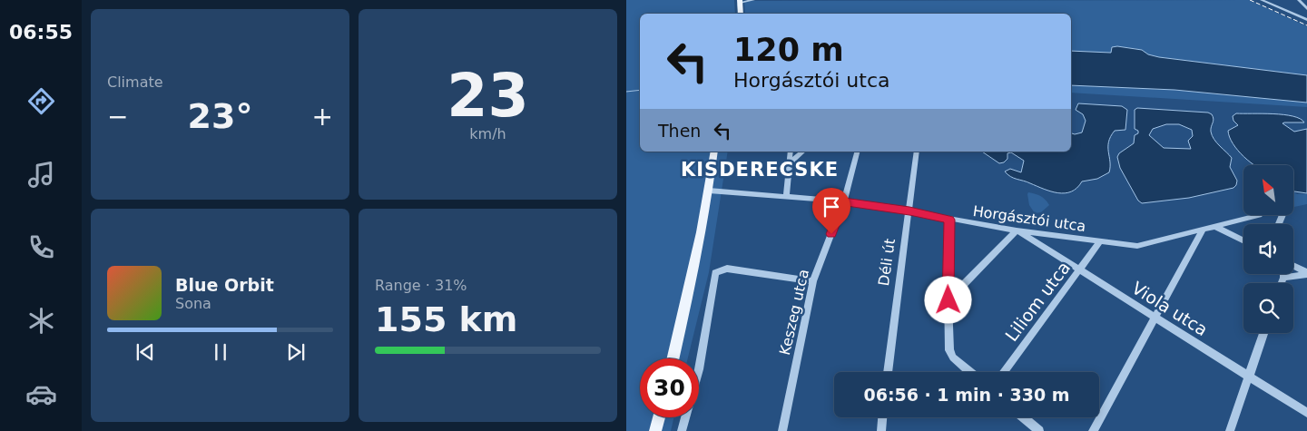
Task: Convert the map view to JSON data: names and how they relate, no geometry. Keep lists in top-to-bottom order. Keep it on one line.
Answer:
{"streets":{"street":["Horgásztói utca","Déli út","Liliom utca","Viola utca","Keszeg utca"]},"crossings":[["Horgásztói utca","Déli út"],["Horgásztói utca","Liliom utca"],["Horgásztói utca","Viola utca"],["Horgásztói utca","Keszeg utca"],["Liliom utca","Viola utca"]],"districts":["KISDERECSKE"],"north":"top left","page":{"tabs":"06:55","tile":["Climate",["23","km/h"],["Range · 31%","155 km"]],"turn":["120 m","Horgásztói utca"],"heat":["−","23°","+"],"then":"Then","song":["Blue Orbit","Sona"],"limit":"30","trip":"06:56 · 1 min · 330 m"}}
